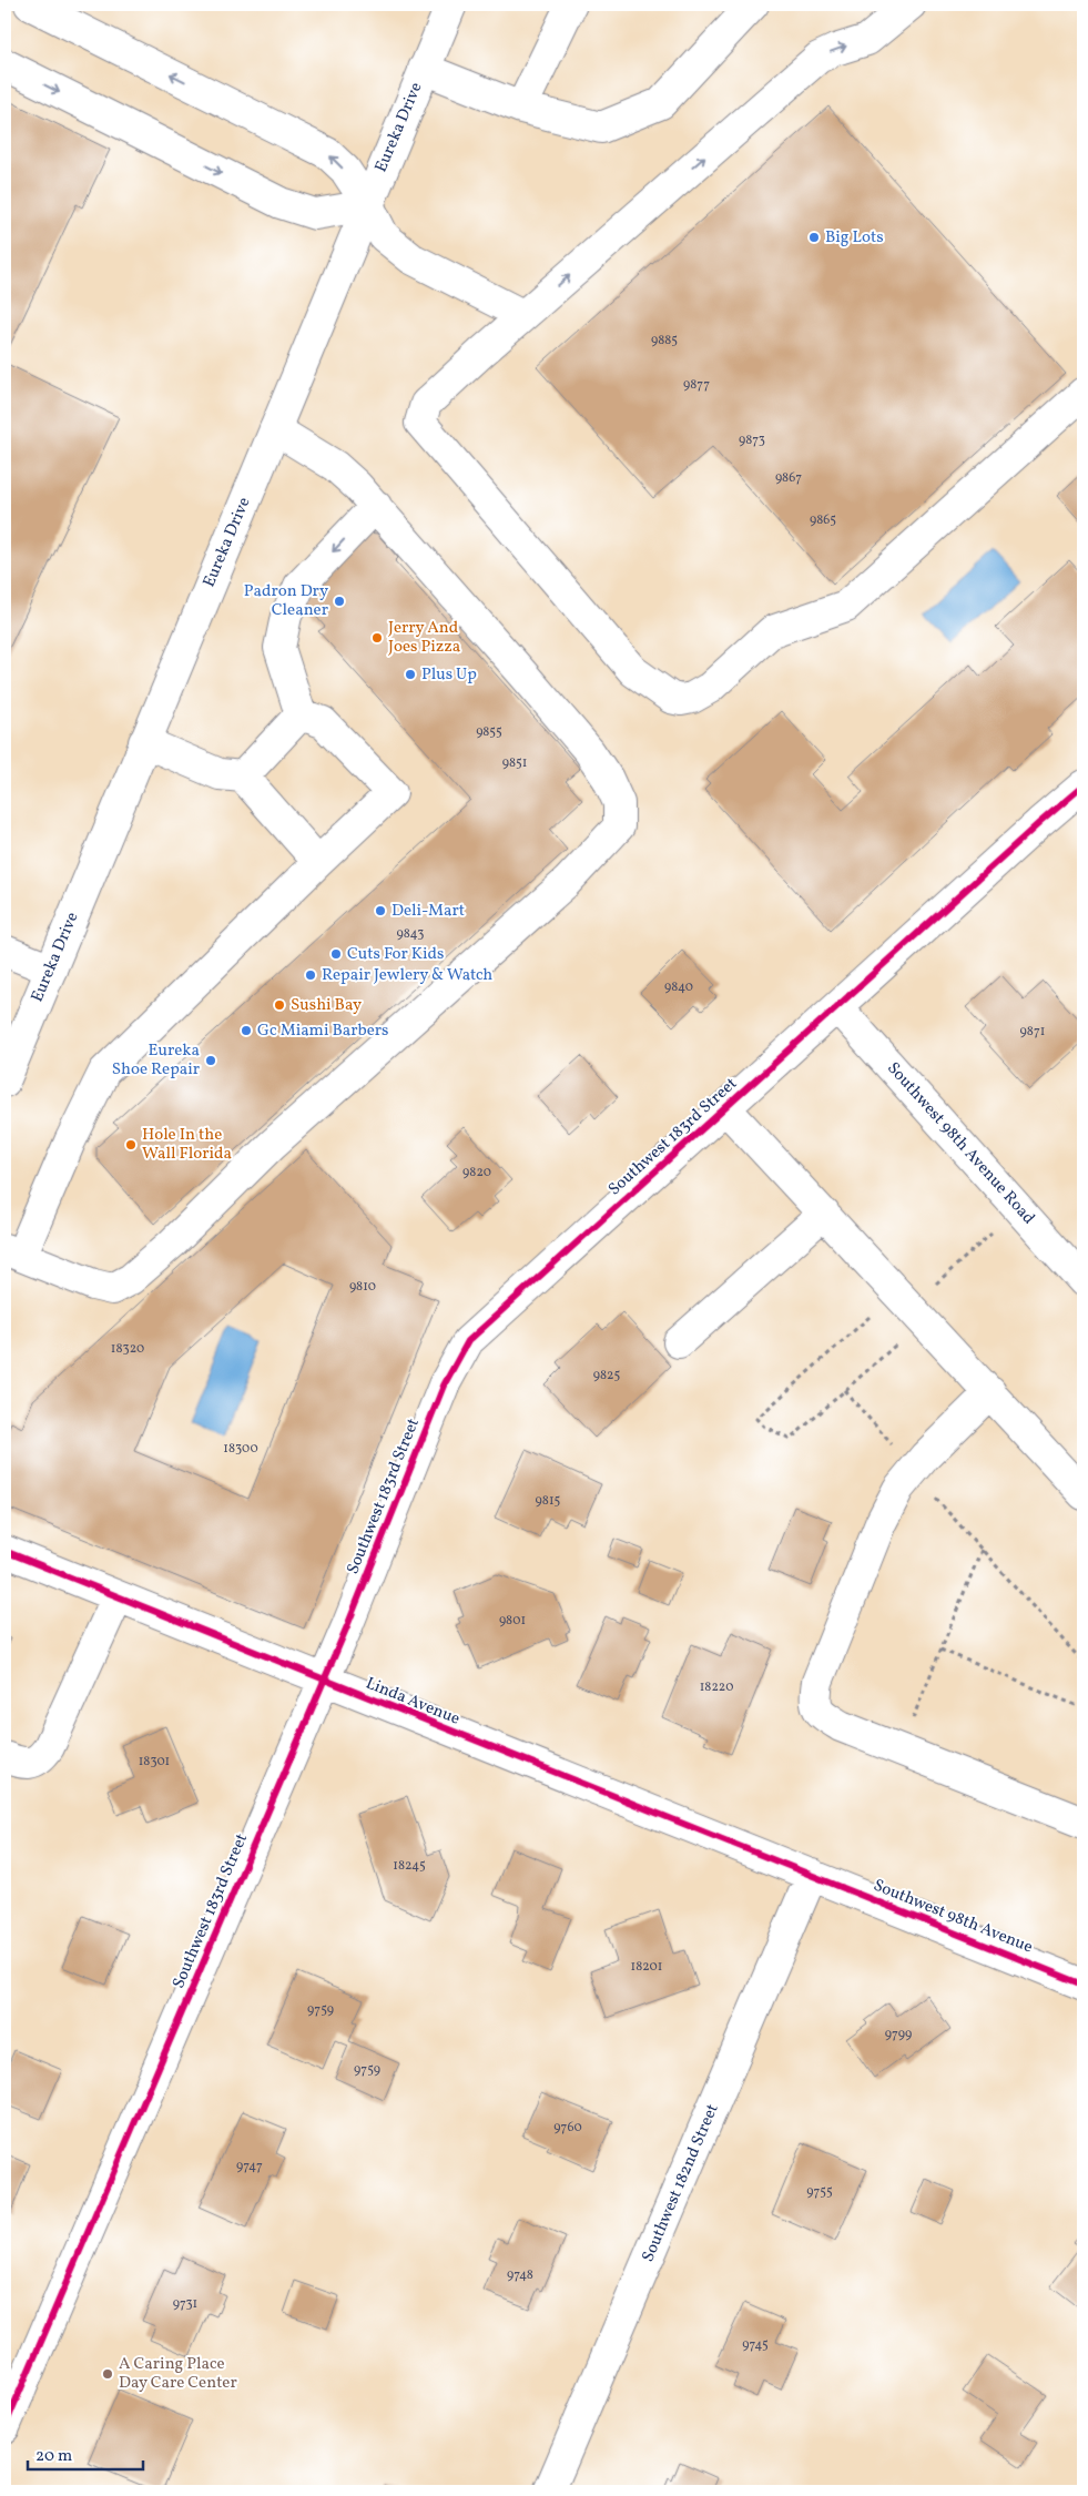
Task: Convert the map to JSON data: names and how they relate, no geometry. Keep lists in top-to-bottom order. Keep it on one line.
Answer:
{"streets":{"street":["Eureka Drive","Southwest 183rd Street","Southwest 98th Avenue Road","Linda Avenue","Southwest 98th Avenue","Southwest 182nd Street"]},"crossings":[["Southwest 183rd Street","Southwest 98th Avenue Road"],["Southwest 183rd Street","Linda Avenue"],["Linda Avenue","Southwest 98th Avenue"],["Linda Avenue","Southwest 182nd Street"],["Southwest 98th Avenue","Southwest 182nd Street"]],"places":["Big Lots","Padron Dry Cleaner","Jerry And Joes Pizza","Plus Up","Deli-Mart","Cuts For Kids","Repair Jewlery & Watch","Sushi Bay","Gc Miami Barbers","Eureka Shoe Repair","Hole In the Wall Florida","A Caring Place Day Care Center"],"house_numbers":["9885","9877","9873","9867","9865","9855","9851","9843","9840","9871","9820","9810","18320","9825","18300","9815","9801","18220","18301","18245","18201","9759","9799","9759","9760","9747","9755","9748","9731","9745"],"scale_bar":"20 m"}
